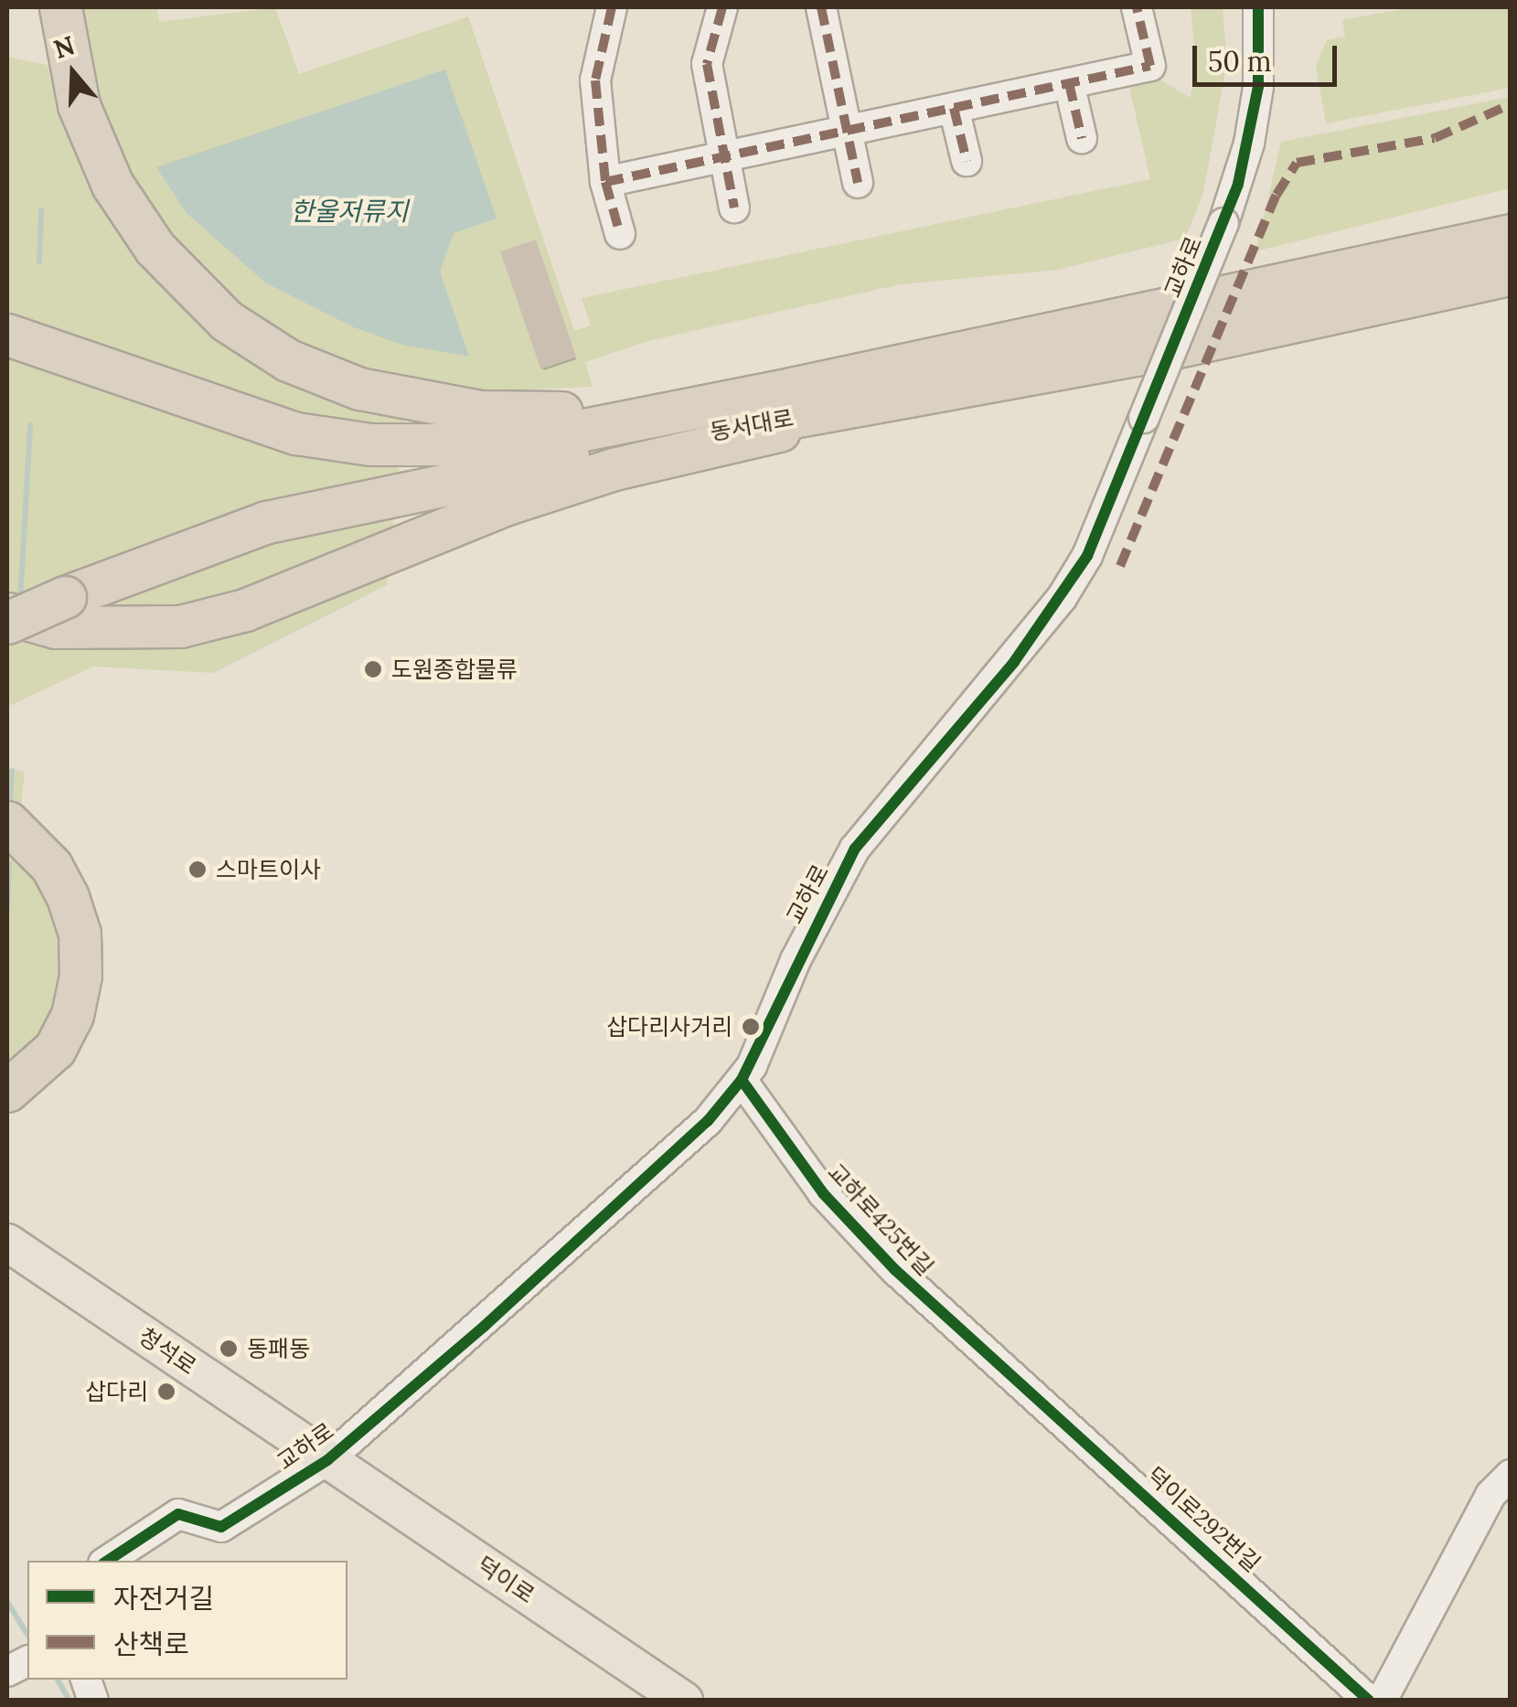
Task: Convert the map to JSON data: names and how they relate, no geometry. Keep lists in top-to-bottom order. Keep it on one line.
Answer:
{"streets":{"highway":["동서대로"],"main road":["청석로","덕이로"],"street":["교하로","교하로425번길","덕이로292번길"]},"crossings":[["교하로","교하로425번길"],["교하로","청석로"],["교하로","덕이로"],["교하로425번길","덕이로292번길"],["청석로","덕이로"]],"water":["한울저류지"],"places":["도원종합물류","스마트이사","삽다리사거리","동패동","삽다리"],"legend":["자전거길","산책로"],"scale_bar":"50 m","north":"top"}
